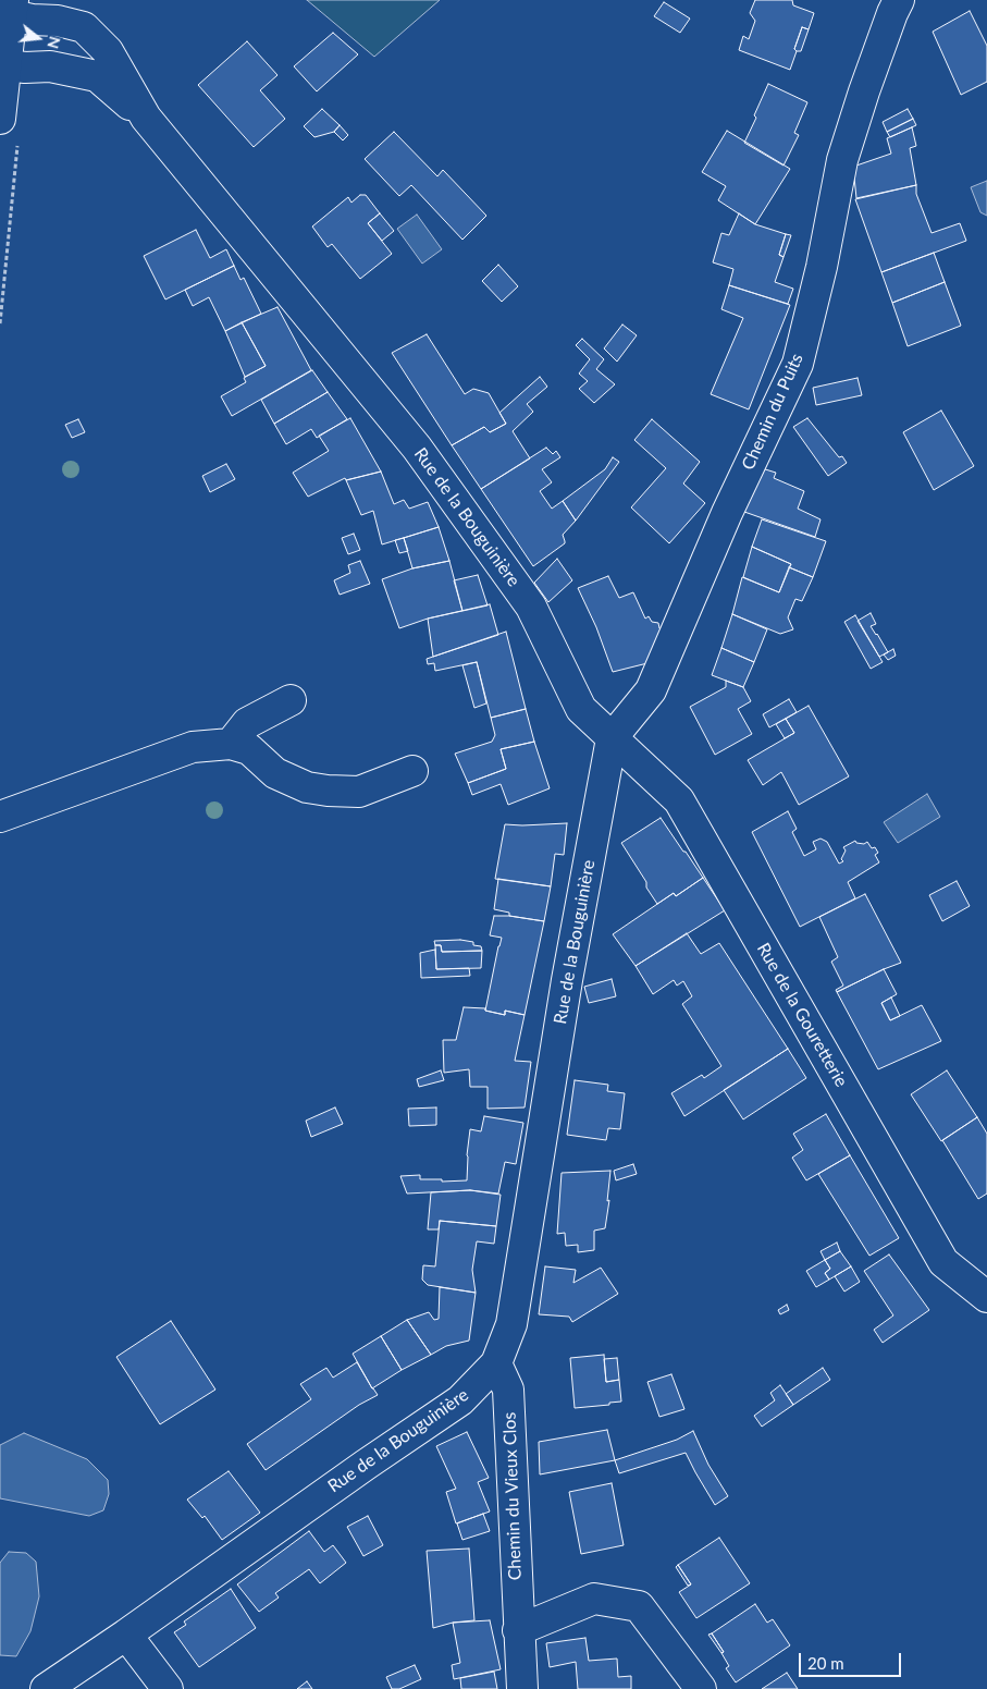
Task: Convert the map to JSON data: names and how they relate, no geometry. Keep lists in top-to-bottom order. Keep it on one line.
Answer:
{"streets":{"street":["Chemin du Puits","Rue de la Bouguinière","Rue de la Gouretterie","Chemin du Vieux Clos"]},"crossings":[["Chemin du Puits","Rue de la Bouguinière"],["Chemin du Puits","Rue de la Gouretterie"],["Rue de la Bouguinière","Rue de la Gouretterie"],["Rue de la Bouguinière","Chemin du Vieux Clos"]],"scale_bar":"20 m","north":"right"}
